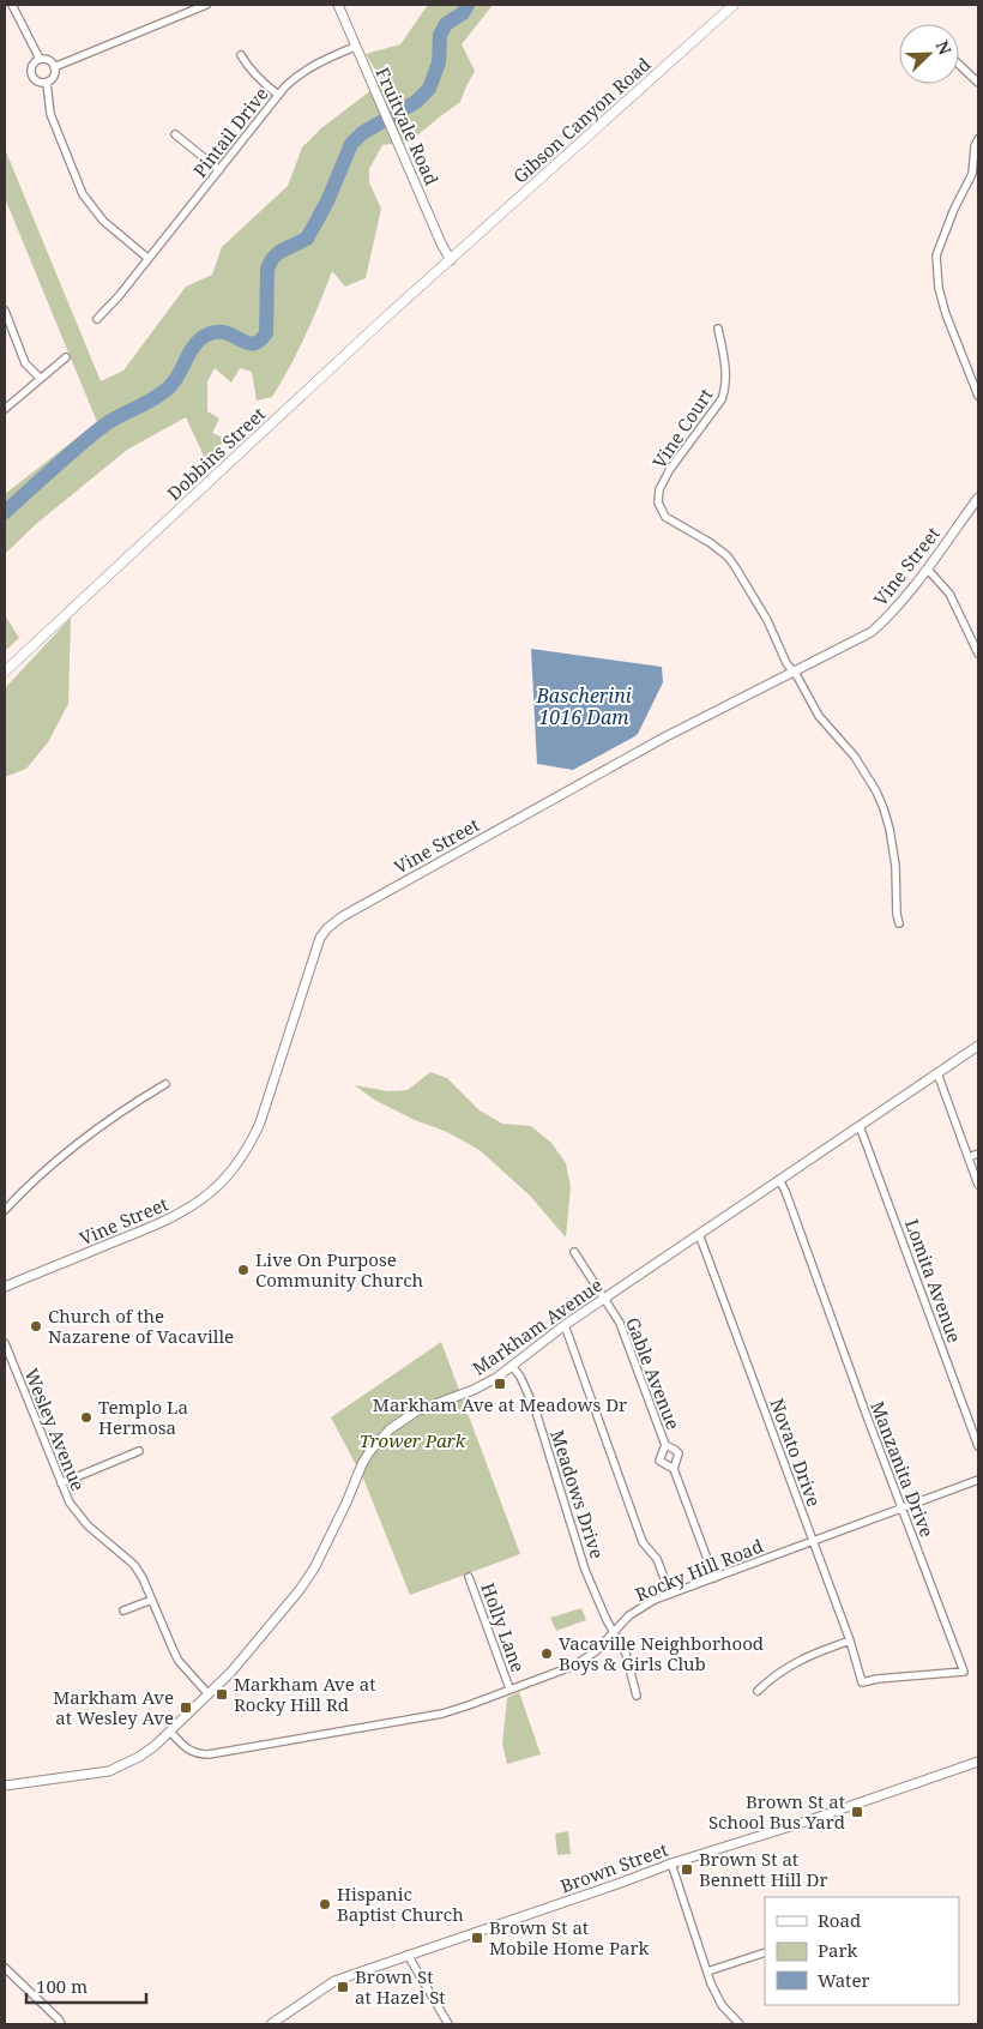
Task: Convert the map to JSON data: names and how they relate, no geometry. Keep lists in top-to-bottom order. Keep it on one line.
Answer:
{"streets":{"main road":["Gibson Canyon Road","Dobbins Street"],"street":["Fruitvale Road","Pintail Drive","Vine Court","Vine Street","Lomita Avenue","Markham Avenue","Gable Avenue","Wesley Avenue","Novato Drive","Manzanita Drive","Meadows Drive","Rocky Hill Road","Holly Lane","Brown Street"]},"crossings":[["Gibson Canyon Road","Fruitvale Road"],["Gibson Canyon Road","Dobbins Street"],["Fruitvale Road","Pintail Drive"],["Fruitvale Road","Dobbins Street"],["Vine Court","Vine Street"],["Lomita Avenue","Markham Avenue"],["Markham Avenue","Gable Avenue"],["Markham Avenue","Wesley Avenue"],["Markham Avenue","Novato Drive"],["Markham Avenue","Manzanita Drive"],["Markham Avenue","Meadows Drive"],["Markham Avenue","Rocky Hill Road"],["Gable Avenue","Rocky Hill Road"],["Novato Drive","Manzanita Drive"],["Novato Drive","Rocky Hill Road"],["Manzanita Drive","Rocky Hill Road"],["Meadows Drive","Rocky Hill Road"],["Rocky Hill Road","Holly Lane"]],"water":["Bascherini 1016 Dam"],"parks":["Trower Park"],"places":{"other":["Live On Purpose Community Church","Church of the Nazarene of Vacaville","Templo La Hermosa","Vacaville Neighborhood Boys & Girls Club","Hispanic Baptist Church"],"transit":["Markham Ave at Meadows Dr","Markham Ave at Rocky Hill Rd","Markham Ave at Wesley Ave","Brown St at School Bus Yard","Brown St at Bennett Hill Dr","Brown St at Mobile Home Park","Brown St at Hazel St"]},"legend":["Road","Park","Water"],"scale_bar":"100 m","north":"top right"}
